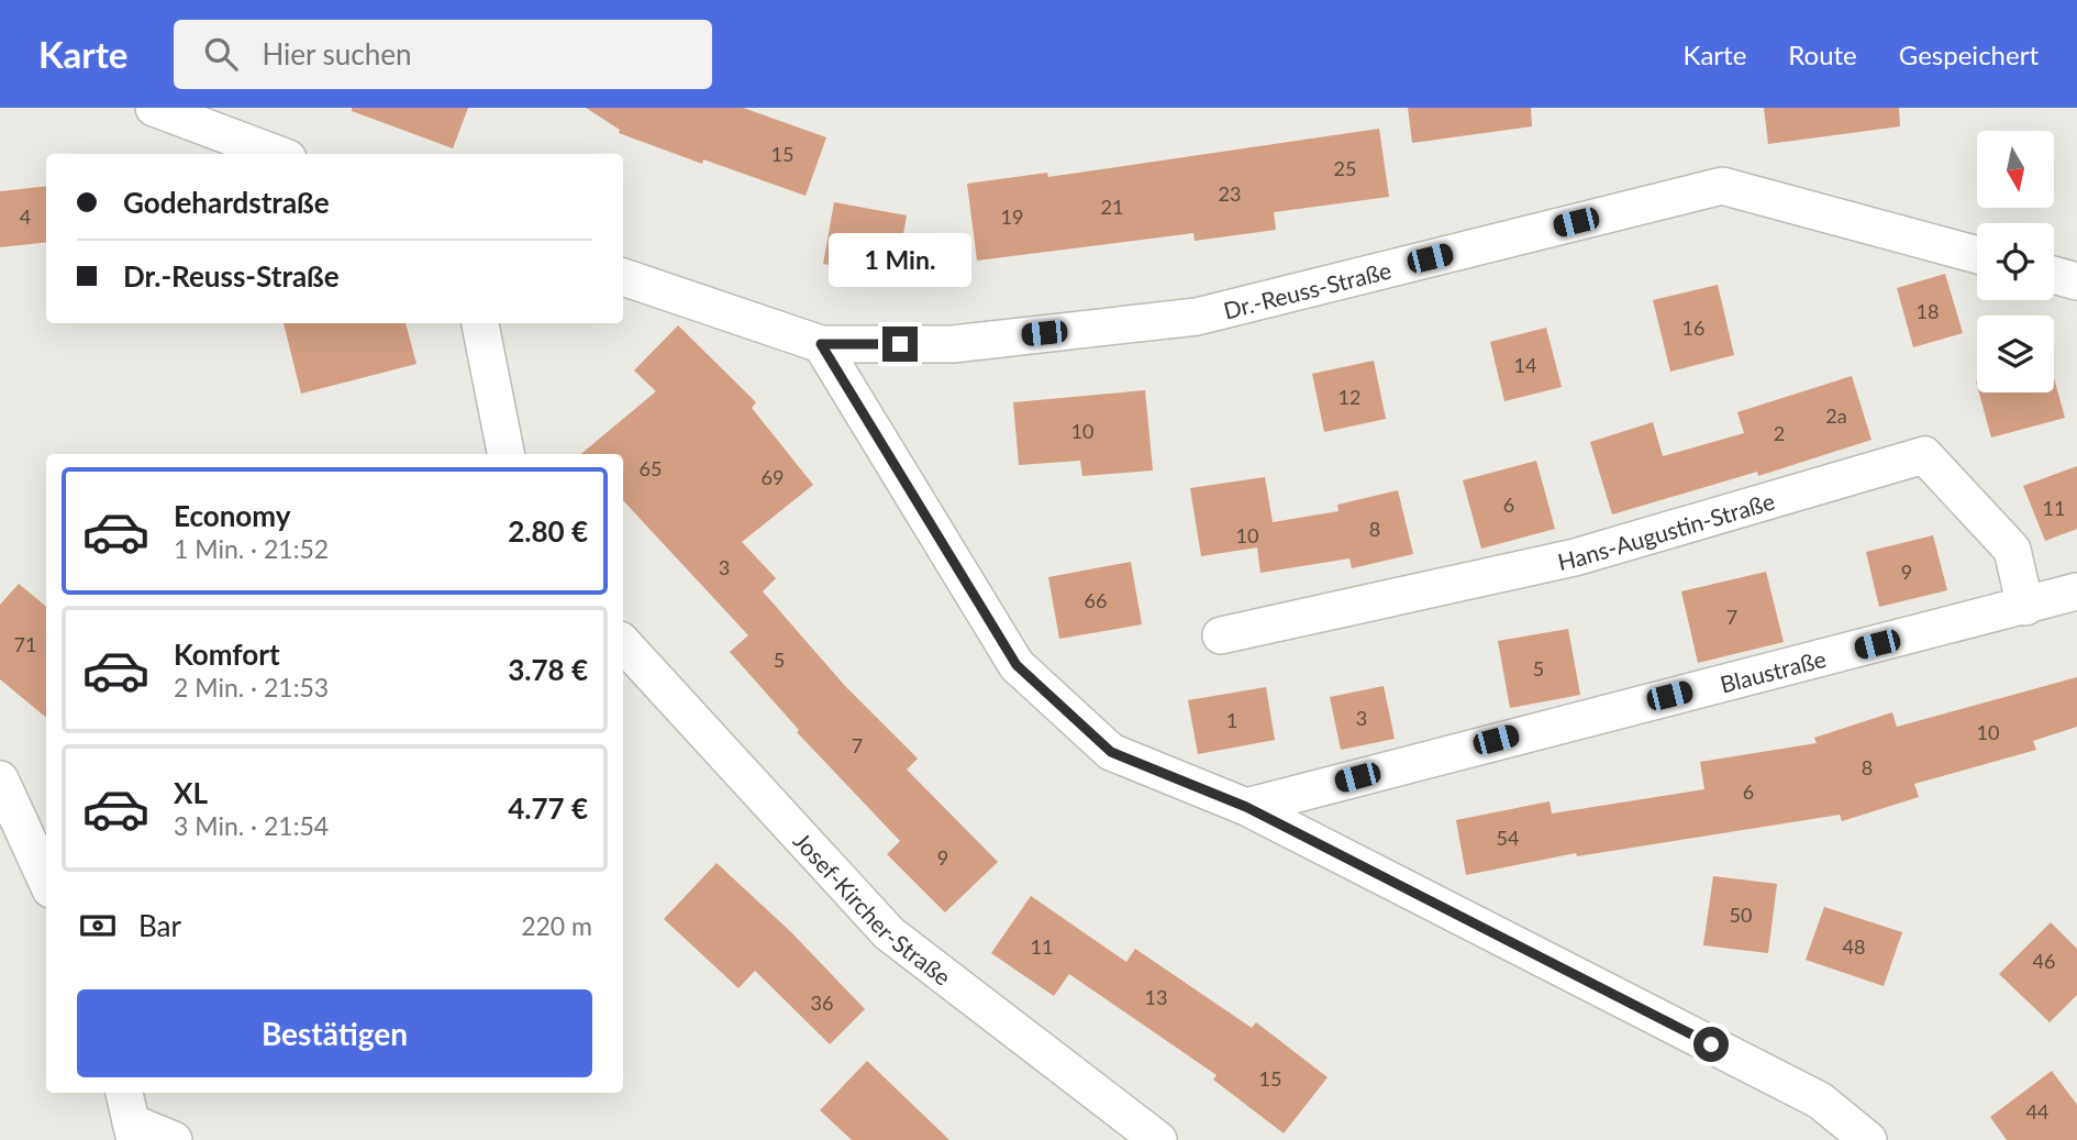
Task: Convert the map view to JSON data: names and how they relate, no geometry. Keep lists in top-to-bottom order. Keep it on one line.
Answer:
{"streets":{"street":["Dr.-Reuss-Straße","Hans-Augustin-Straße","Blaustraße","Josef-Kircher-Straße"]},"crossings":[["Hans-Augustin-Straße","Blaustraße"]],"house_numbers":["15","25","23","21","4","19","18","16","14","12","2a","10","2","65","69","6","11","8","10","3","9","66","7","71","5","5","3","1","10","7","8","6","54","9","50","11","48","46","13","36","15","44"],"north":"bottom","page":{"header":"Karte","search":"Hier suchen","nav":["Karte","Route","Gespeichert"],"banner":["Godehardstraße","Dr.-Reuss-Straße"],"bubble":"1 Min.","list":[{"name":"Economy","note":"1 Min. · 21:52","value":"2.80 €"},{"name":"Komfort","note":"2 Min. · 21:53","value":"3.78 €"},{"name":"XL","note":"3 Min. · 21:54","value":"4.77 €"}],"pay":["Bar","220 m"],"buttons":"Bestätigen"}}
